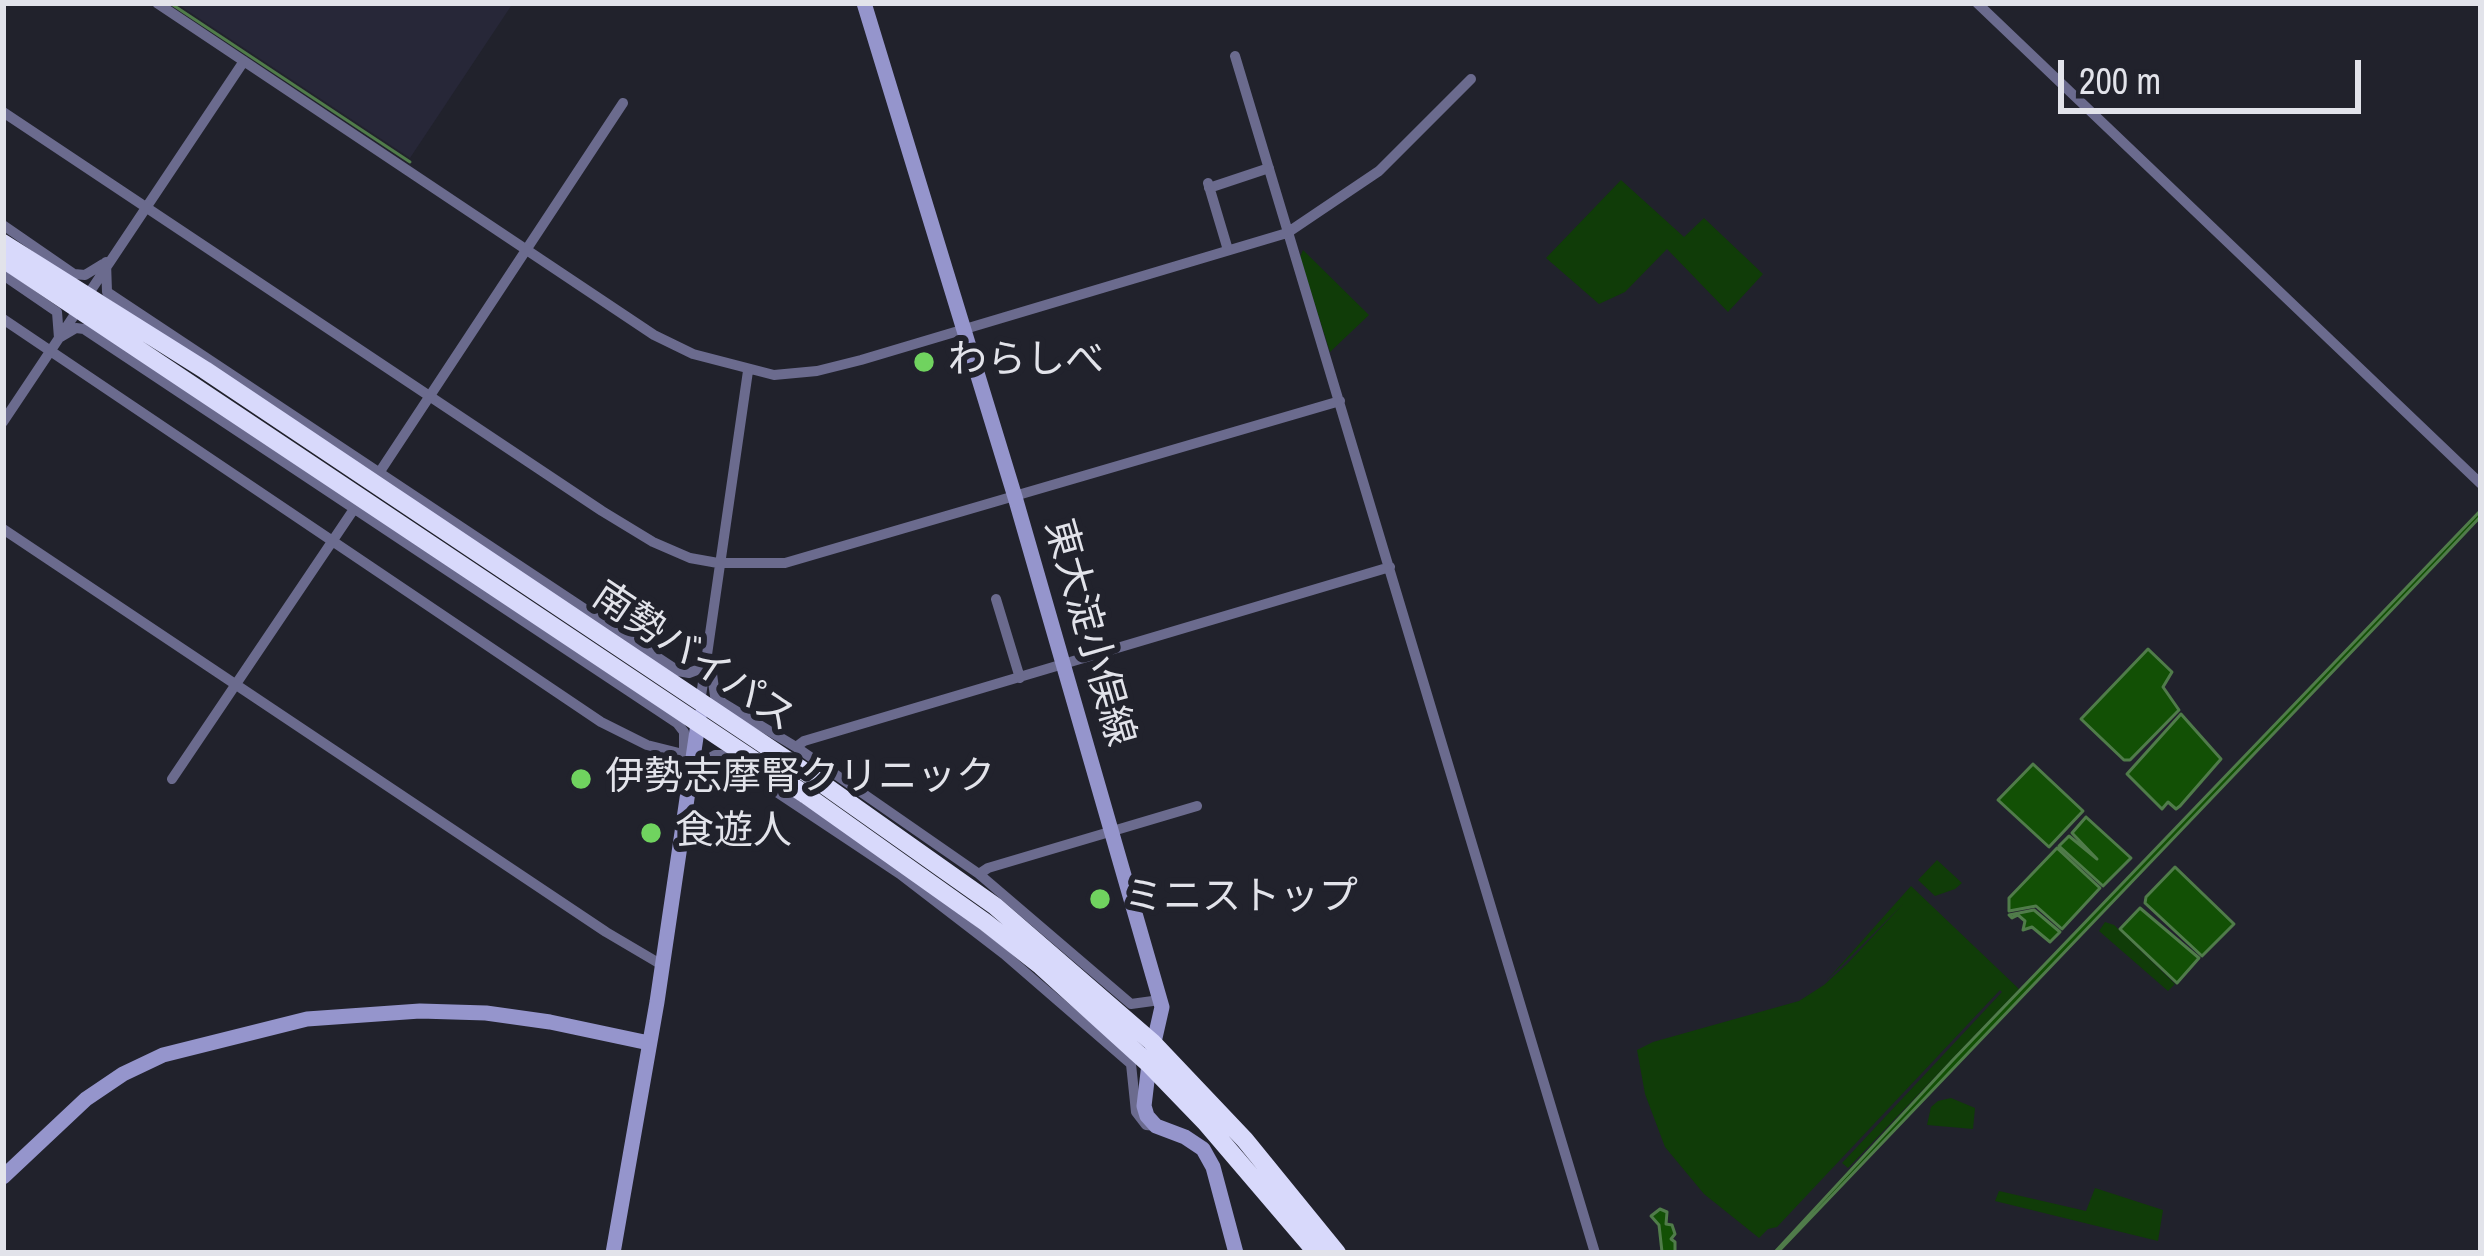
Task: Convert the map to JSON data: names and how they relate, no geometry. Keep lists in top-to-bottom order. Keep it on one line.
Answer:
{"streets":{"highway":["南勢バイパス"],"main road":["東大淀小俣線"]},"crossings":[["東大淀小俣線","南勢バイパス"]],"places":["わらしべ","伊勢志摩腎クリニック","食遊人","ミニストップ"],"scale_bar":"200 m"}
